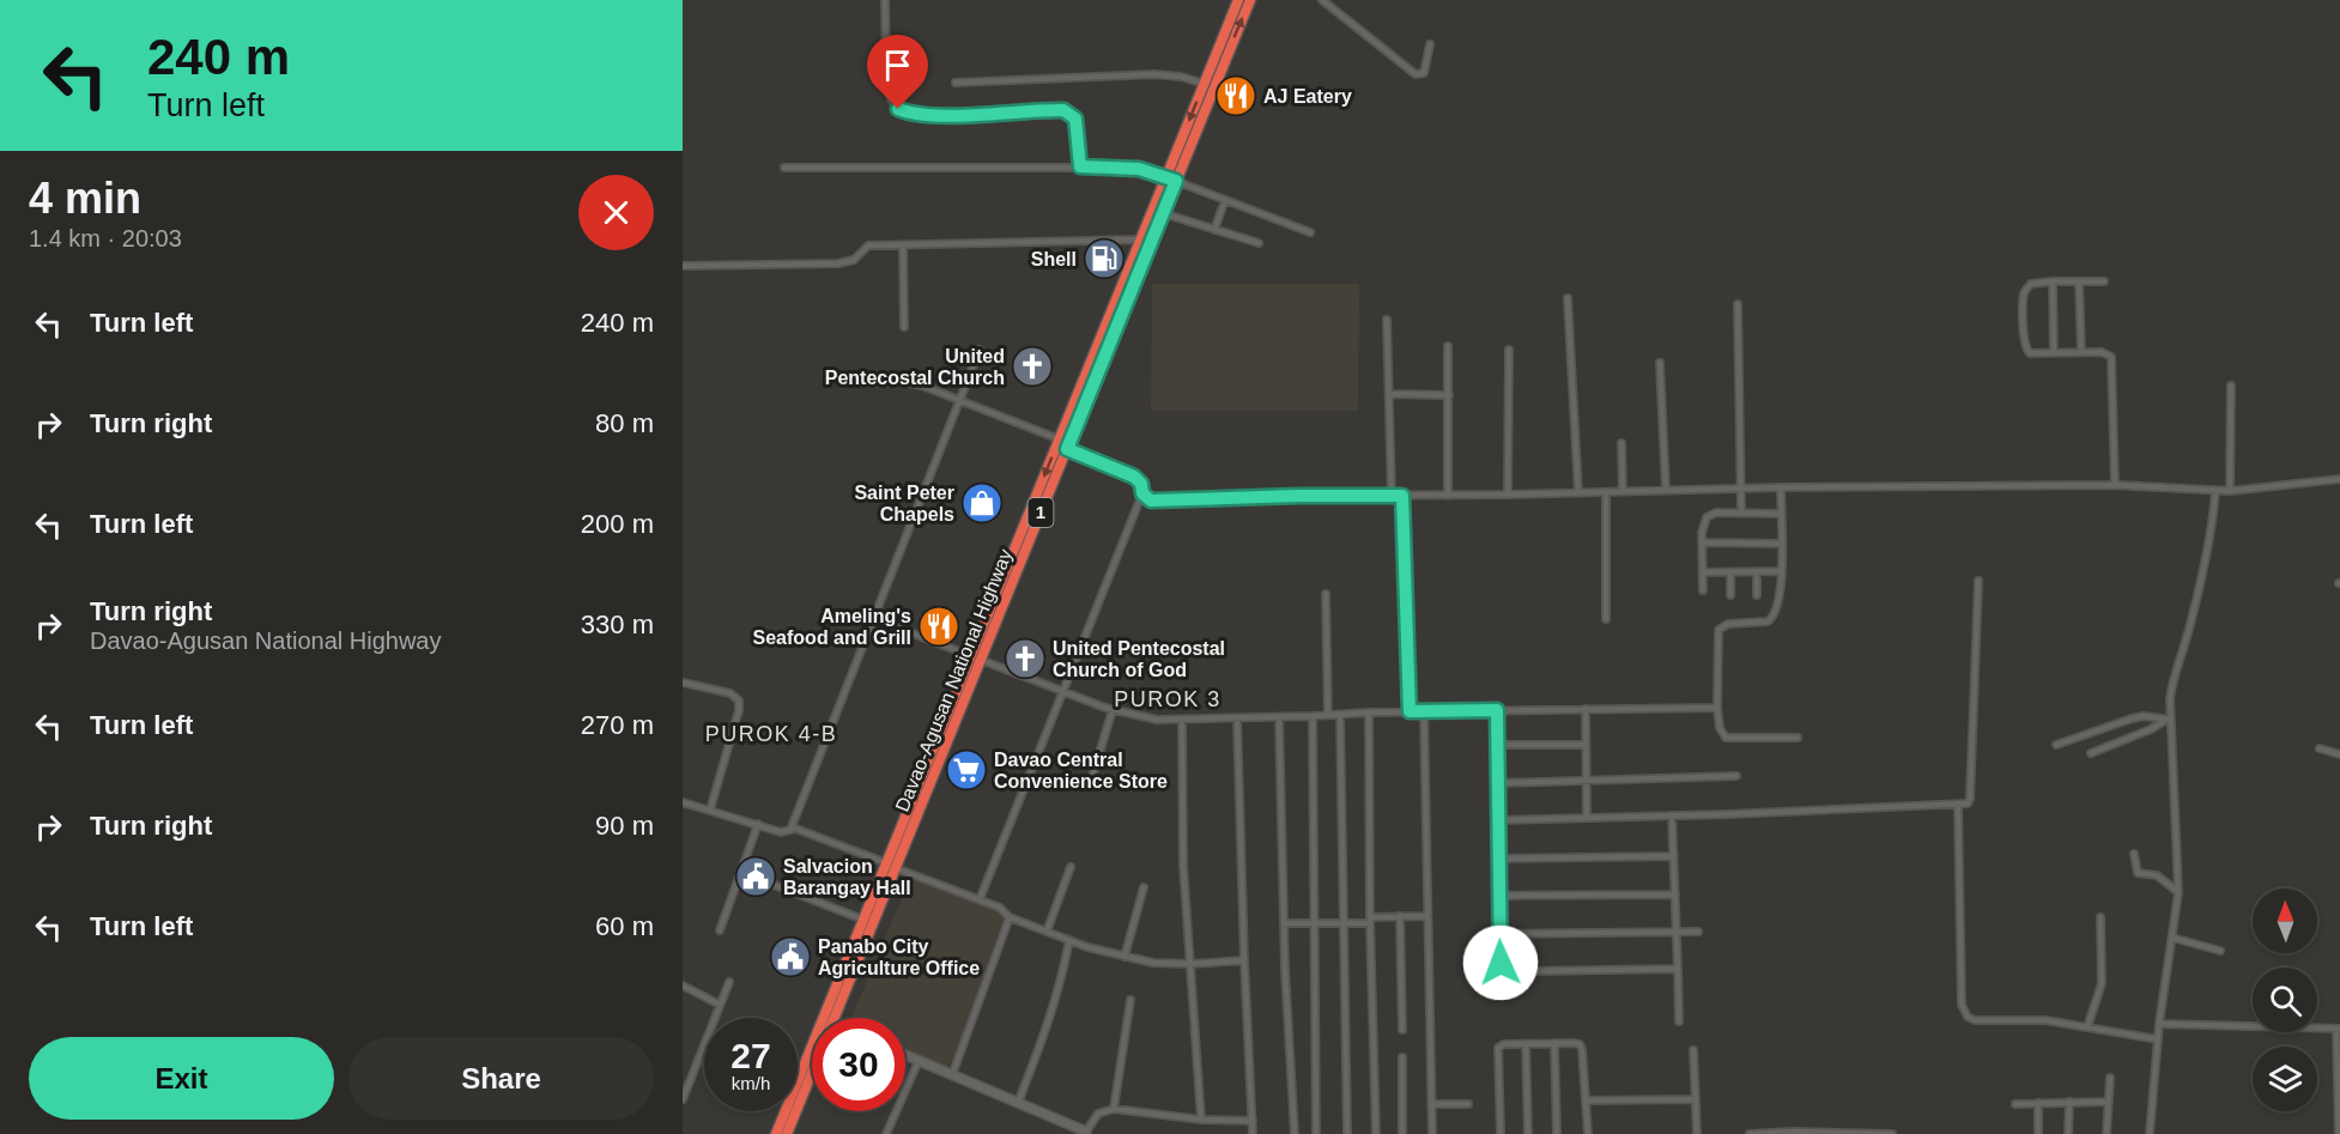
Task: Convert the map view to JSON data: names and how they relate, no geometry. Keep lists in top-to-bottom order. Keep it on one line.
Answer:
{"streets":{"highway":["1","Davao-Agusan National Highway"]},"districts":["PUROK 3","PUROK 4-B"],"places":{"restaurant":["AJ Eatery","Ameling's Seafood and Grill"],"fuel station":["Shell"],"church":["United Pentecostal Church","United Pentecostal Church of God"],"shop":["Saint Peter Chapels"],"supermarket":["Davao Central Convenience Store"],"public building":["Salvacion Barangay Hall","Panabo City Agriculture Office"]},"north":"top","page":{"turn":["240 m","Turn left"],"heading":["4 min","1.4 km · 20:03"],"list":[{"name":"Turn left","value":"240 m"},{"name":"Turn right","value":"80 m"},{"name":"Turn left","value":"200 m"},{"name":"Turn right","note":"Davao-Agusan National Highway","value":"330 m"},{"name":"Turn left","value":"270 m"},{"name":"Turn right","value":"90 m"},{"name":"Turn left","value":"60 m"}],"speed":"27 km/h","limit":"30","buttons":["Exit","Share"]}}
